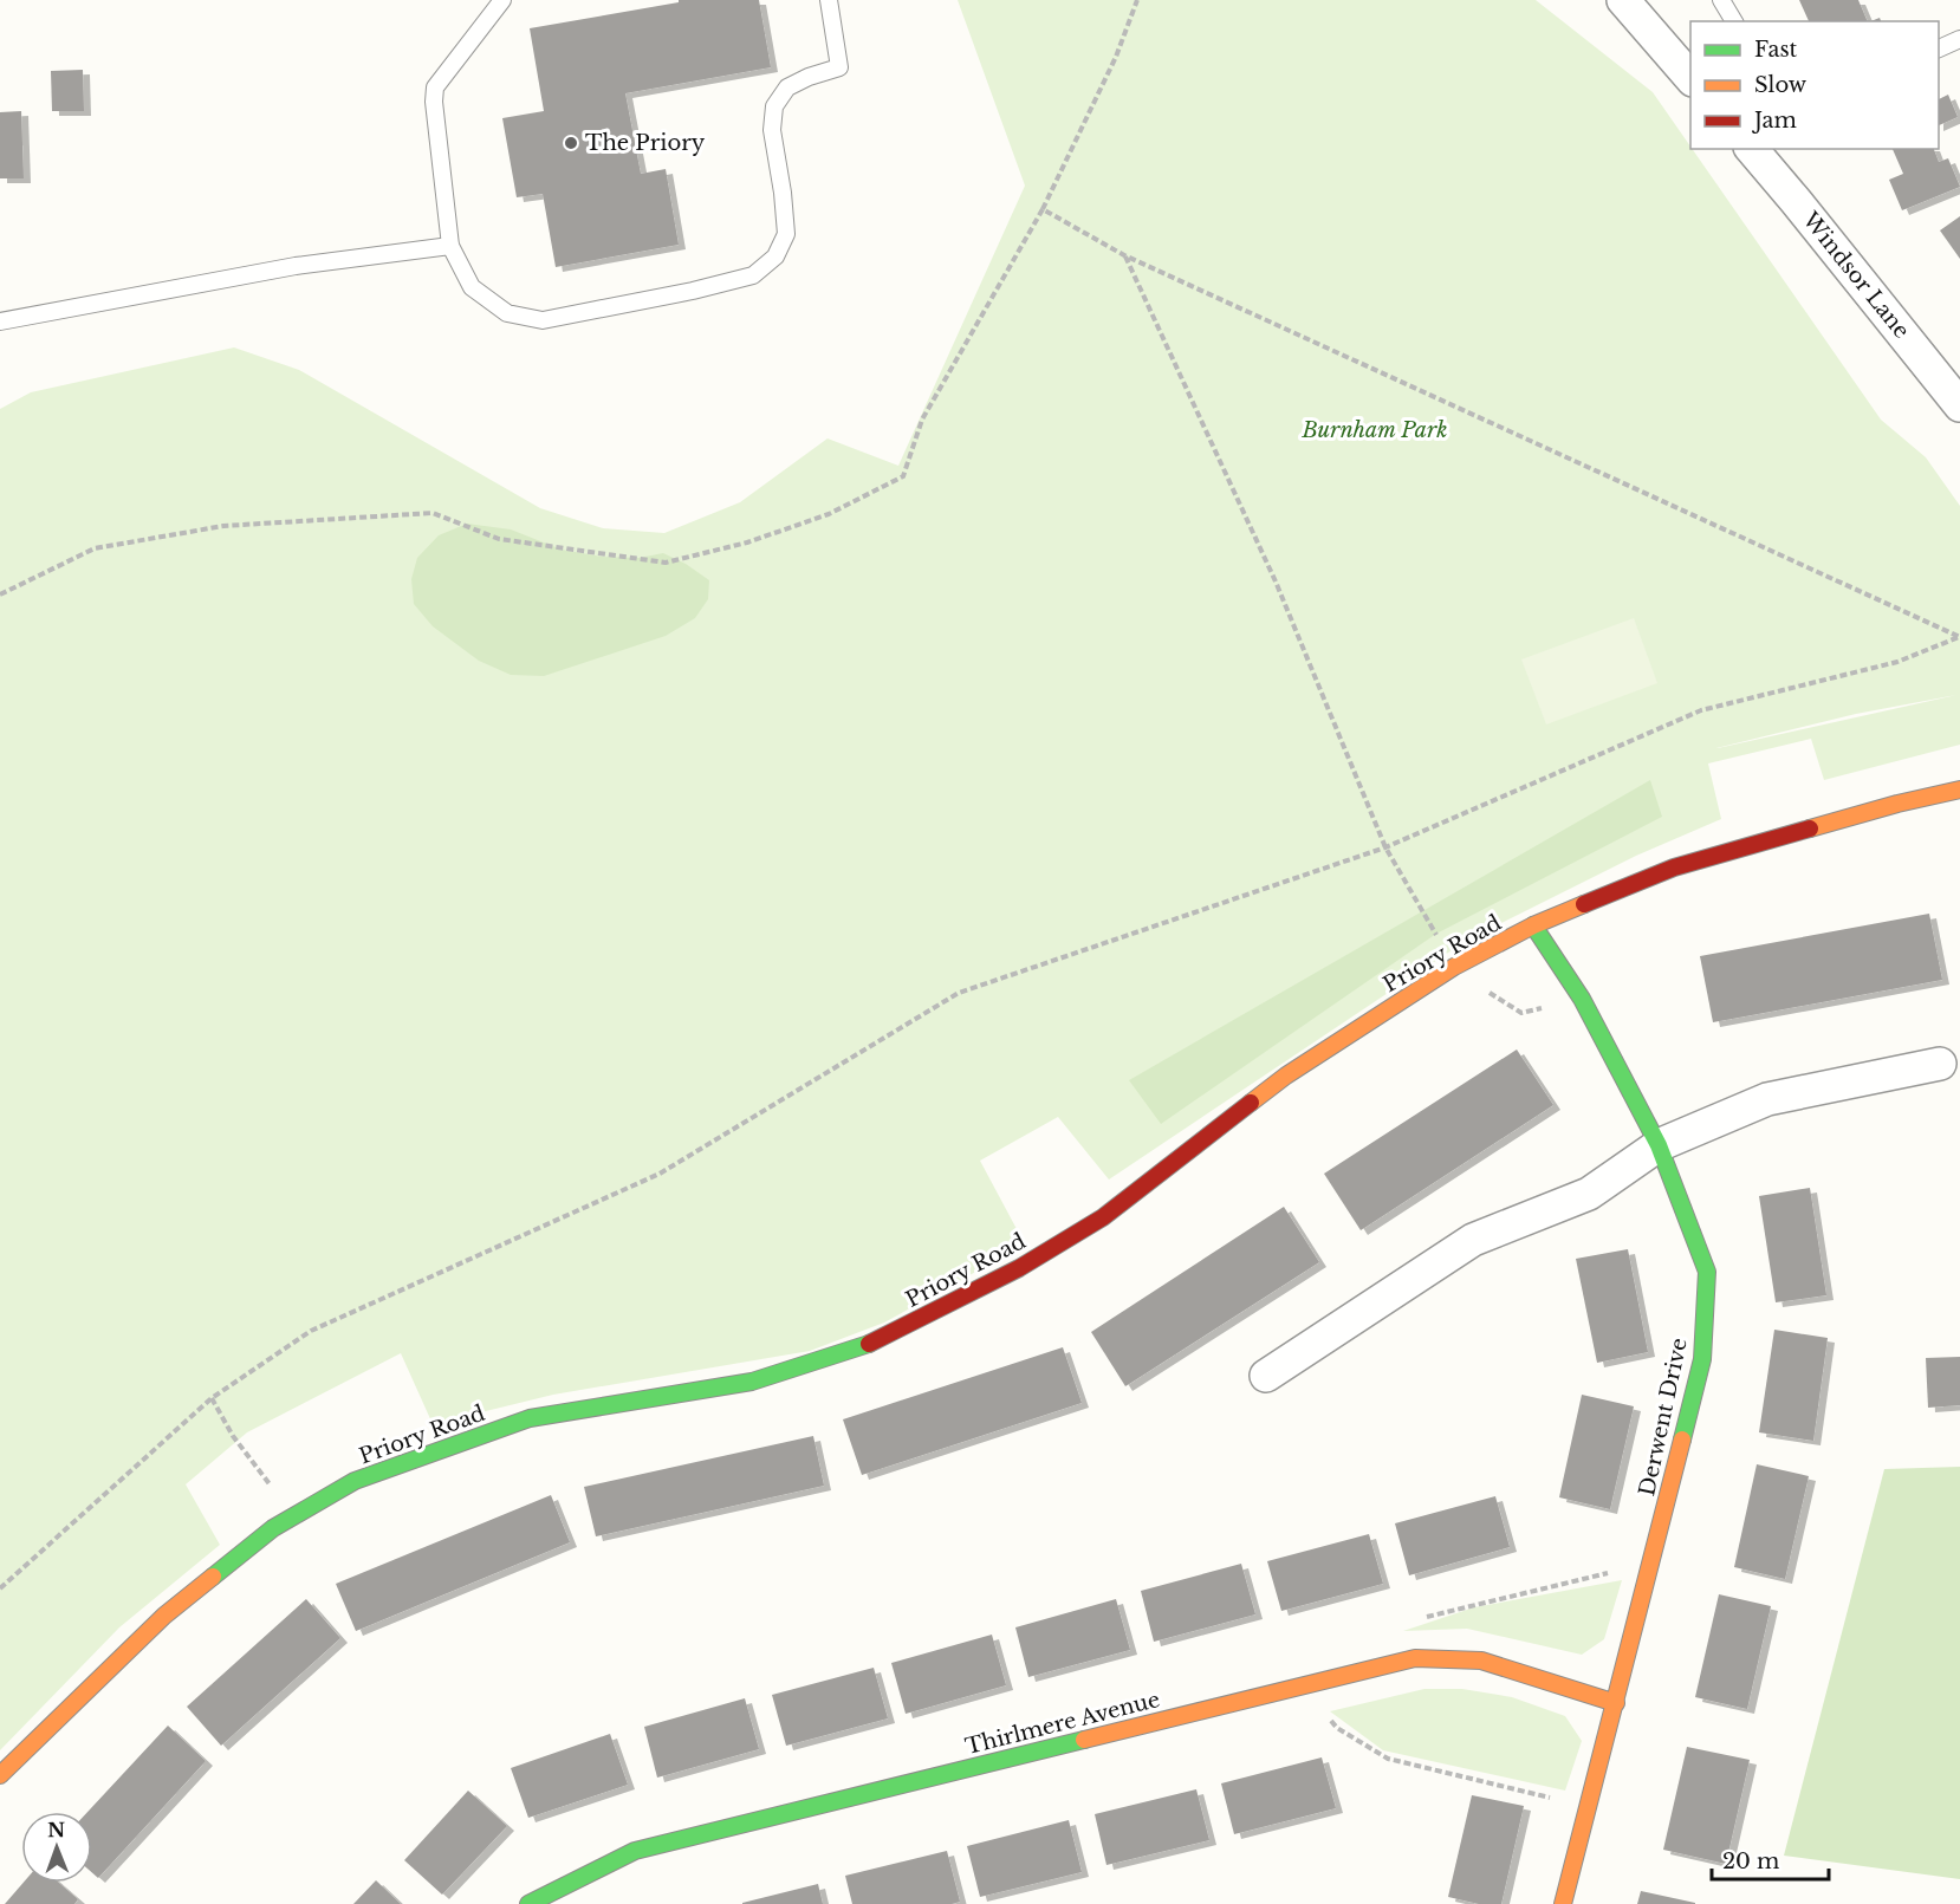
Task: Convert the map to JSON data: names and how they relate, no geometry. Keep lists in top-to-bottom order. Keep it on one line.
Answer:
{"streets":{"street":["Windsor Lane","Priory Road","Derwent Drive","Thirlmere Avenue"]},"crossings":[["Priory Road","Derwent Drive"],["Derwent Drive","Thirlmere Avenue"]],"parks":["Burnham Park"],"places":["The Priory"],"legend":["Fast","Slow","Jam"],"scale_bar":"20 m","north":"top"}
